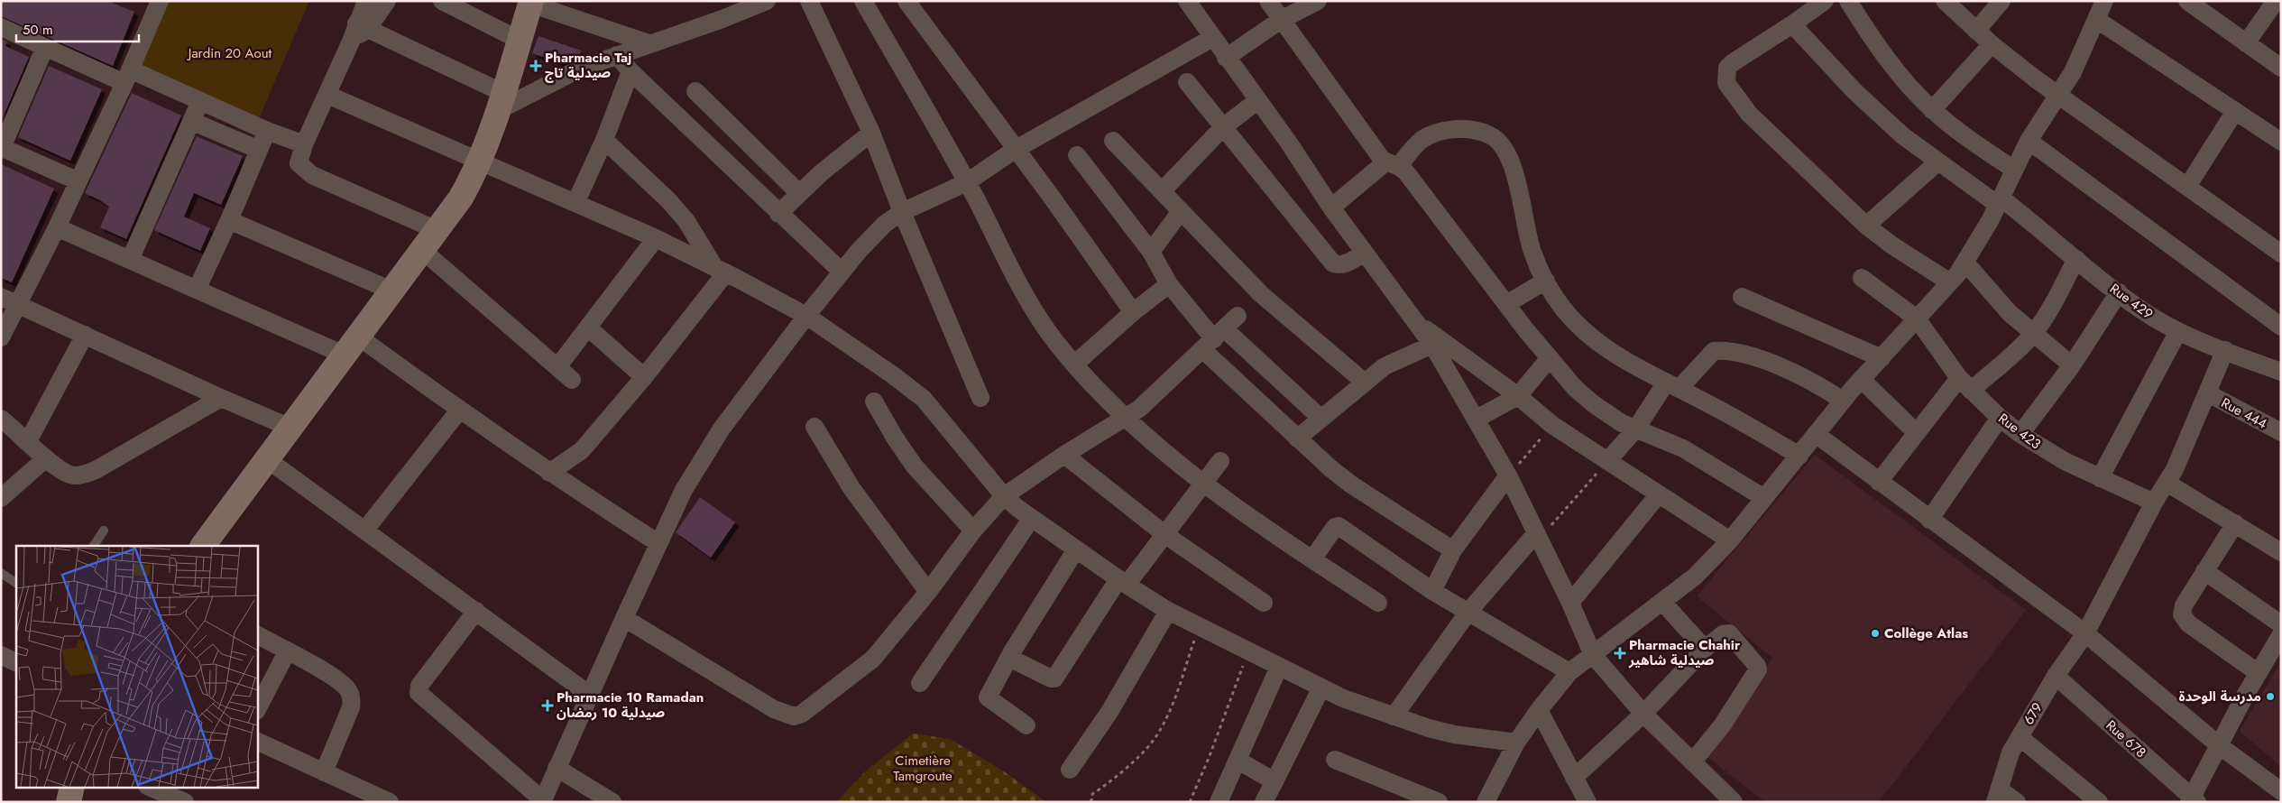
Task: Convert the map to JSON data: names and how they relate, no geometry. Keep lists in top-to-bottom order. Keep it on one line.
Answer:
{"streets":{"street":["Rue 429","Rue 444","Rue 423","679","Rue 678"]},"crossings":[["Rue 429","679"],["Rue 444","679"],["Rue 423","679"],["679","Rue 678"]],"parks":["Jardin 20 Aout","Cimetière Tamgroute"],"places":{"health":["Pharmacie Taj صيدلية تاج","Pharmacie Chahir صيدلية شاهير","Pharmacie 10 Ramadan صيدلية 10 رمضان"],"other":["Collège Atlas","مدرسة الوحدة"]},"scale_bar":"50 m"}
